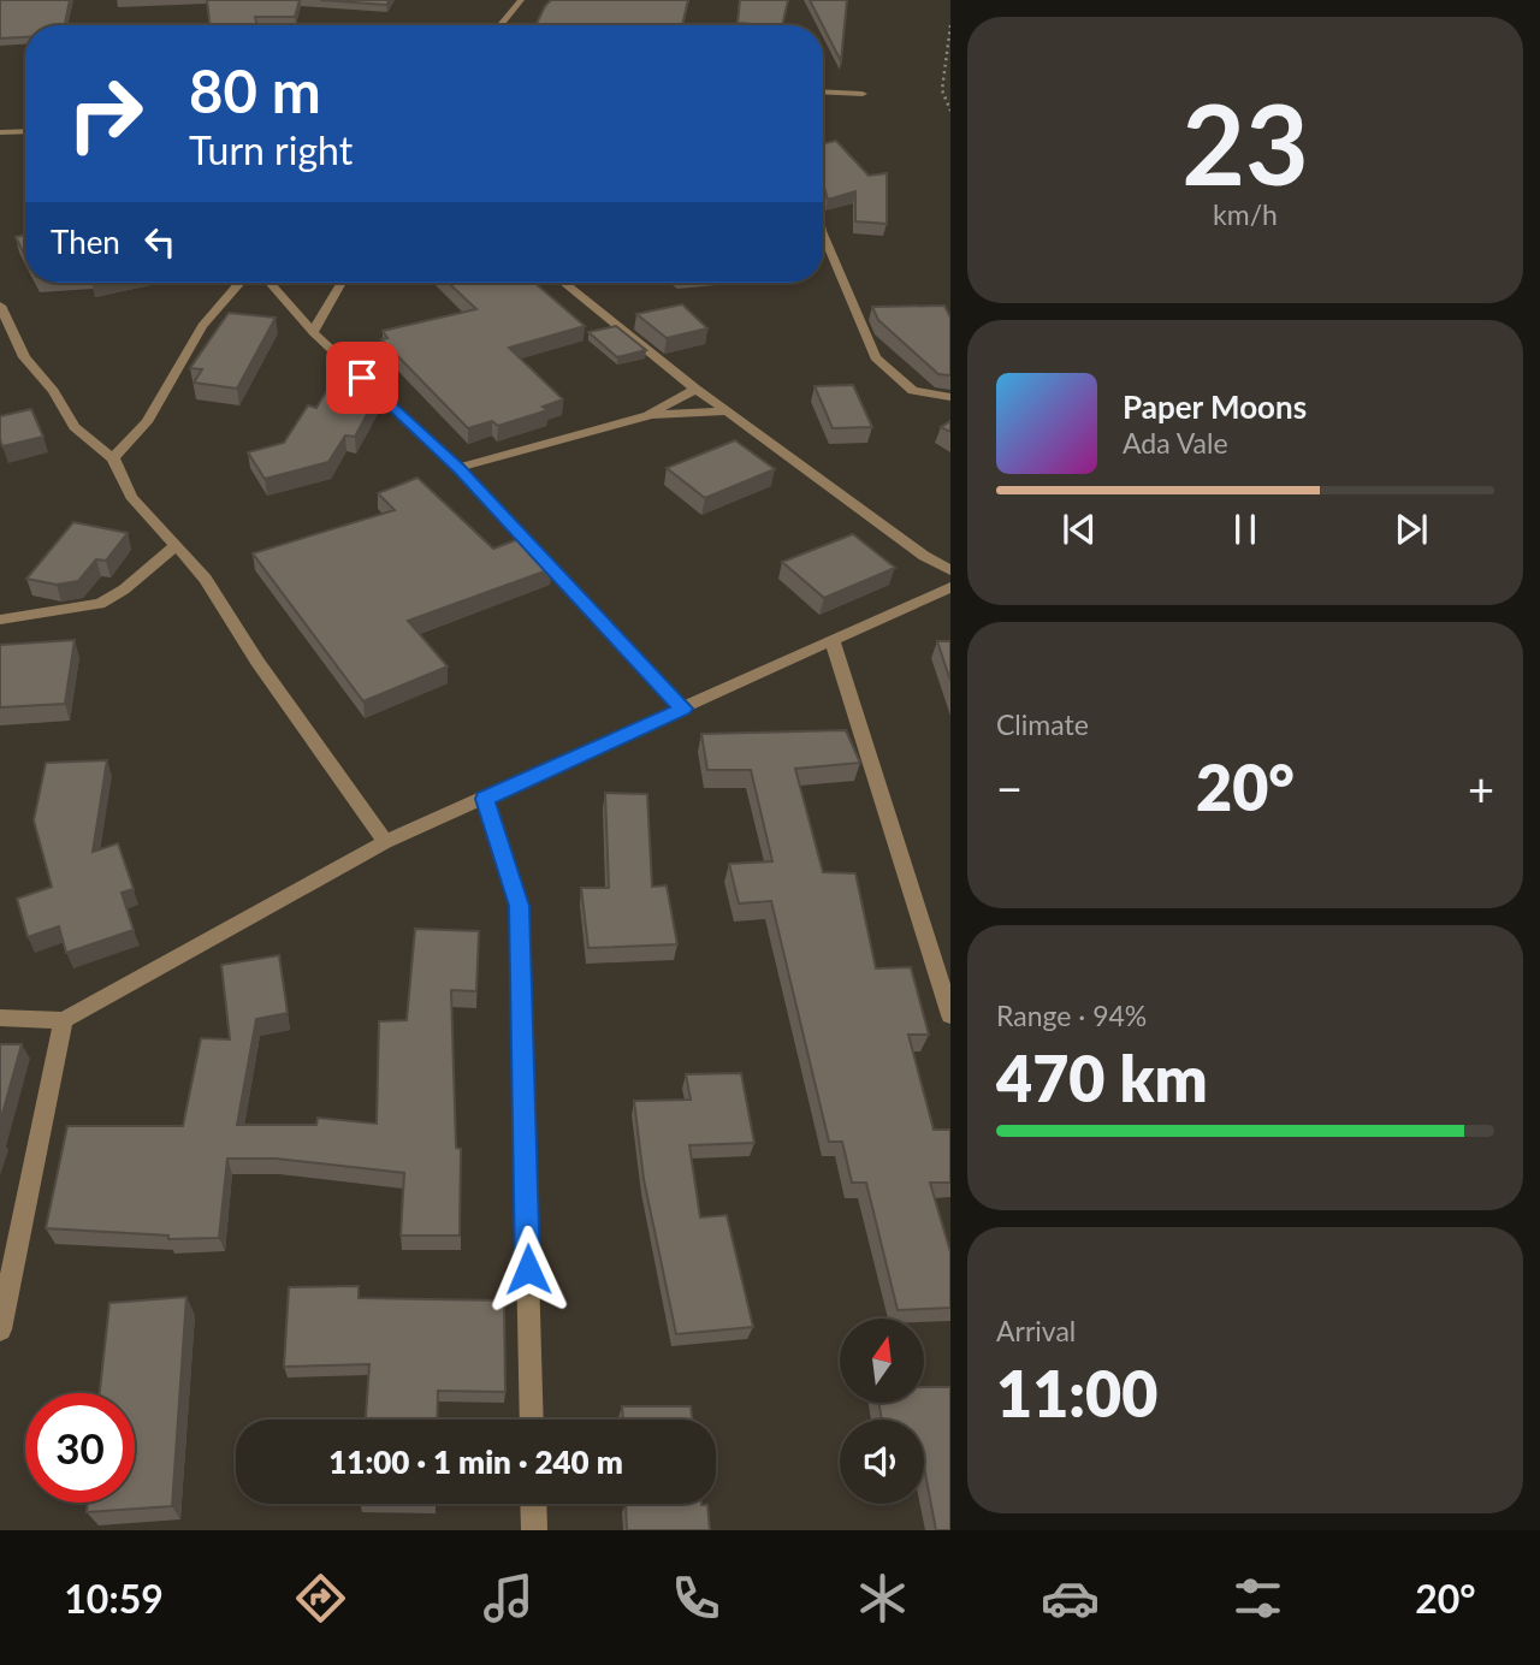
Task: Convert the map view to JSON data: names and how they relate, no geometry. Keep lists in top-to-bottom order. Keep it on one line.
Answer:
{"north":"top","page":{"tile":[["23","km/h"],"Climate",["Range · 94%","470 km"],["Arrival","11:00"]],"turn":["80 m","Turn right"],"then":"Then","song":["Paper Moons","Ada Vale"],"heat":["−","20°","+"],"limit":"30","trip":"11:00 · 1 min · 240 m","tabs":["10:59","20°"]}}
